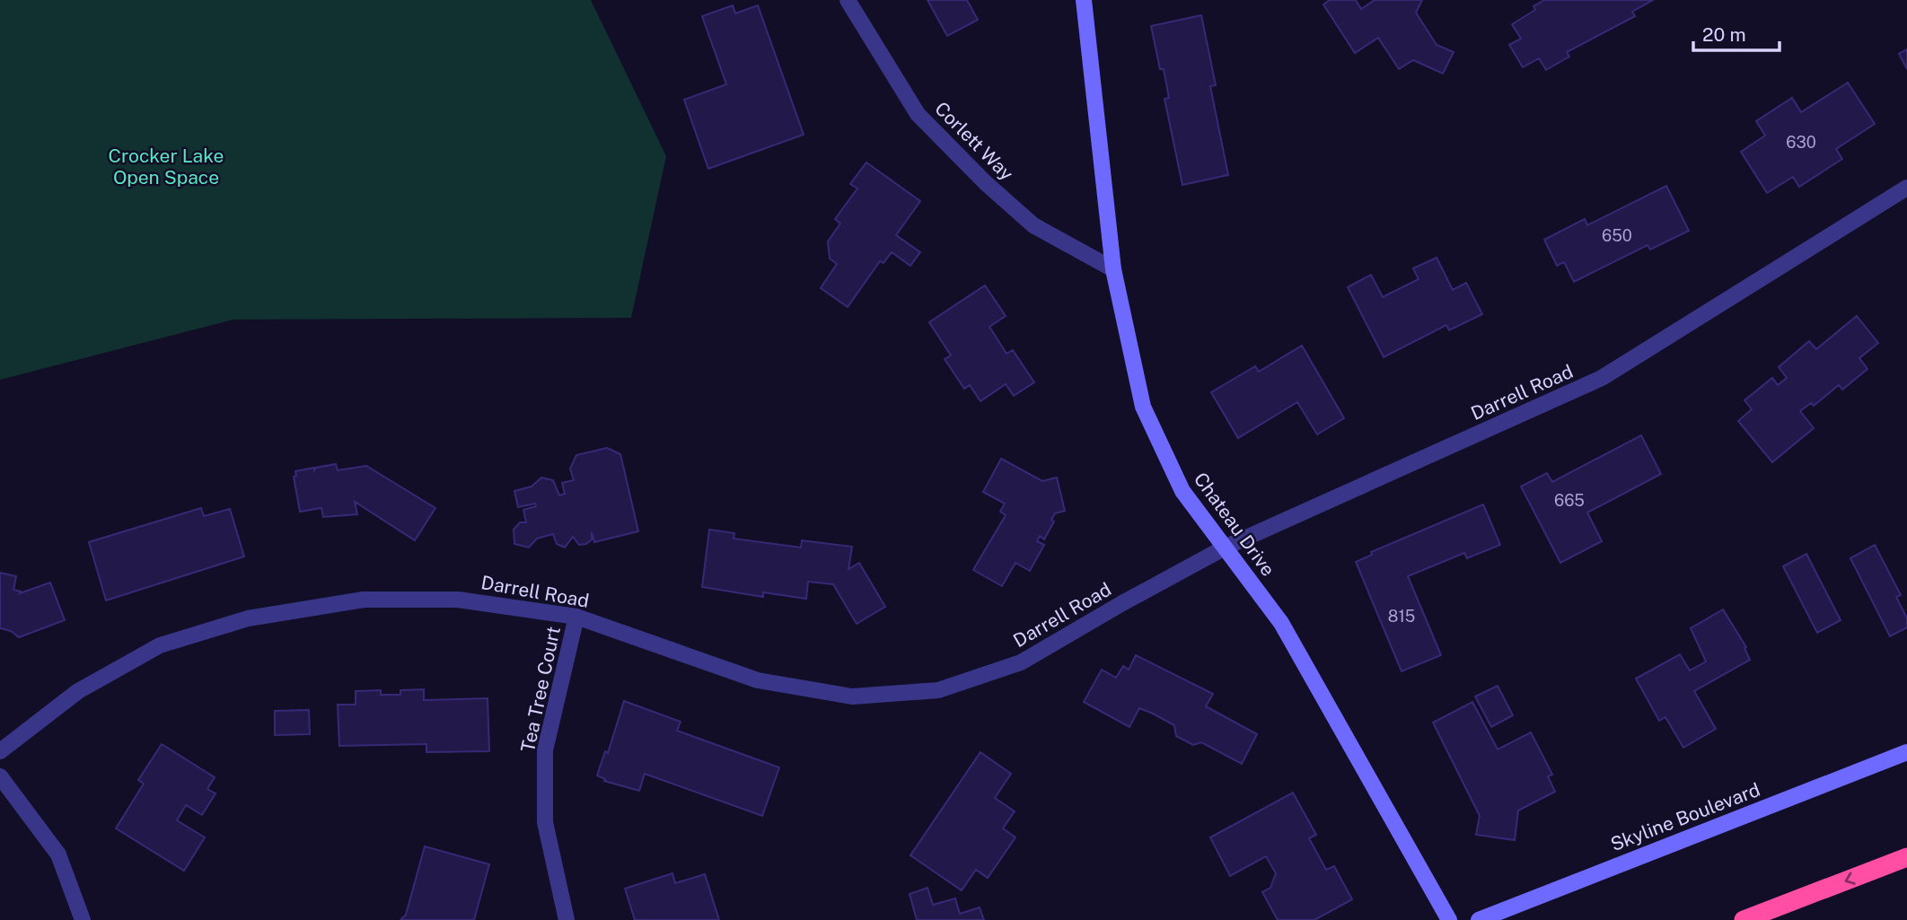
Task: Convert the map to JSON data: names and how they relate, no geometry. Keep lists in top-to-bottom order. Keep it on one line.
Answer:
{"streets":{"street":["Corlett Way","Darrell Road","Chateau Drive","Tea Tree Court","Skyline Boulevard"]},"crossings":[["Corlett Way","Chateau Drive"],["Darrell Road","Chateau Drive"],["Darrell Road","Tea Tree Court"]],"parks":["Crocker Lake Open Space"],"house_numbers":["630","650","665","815"],"scale_bar":"20 m"}
